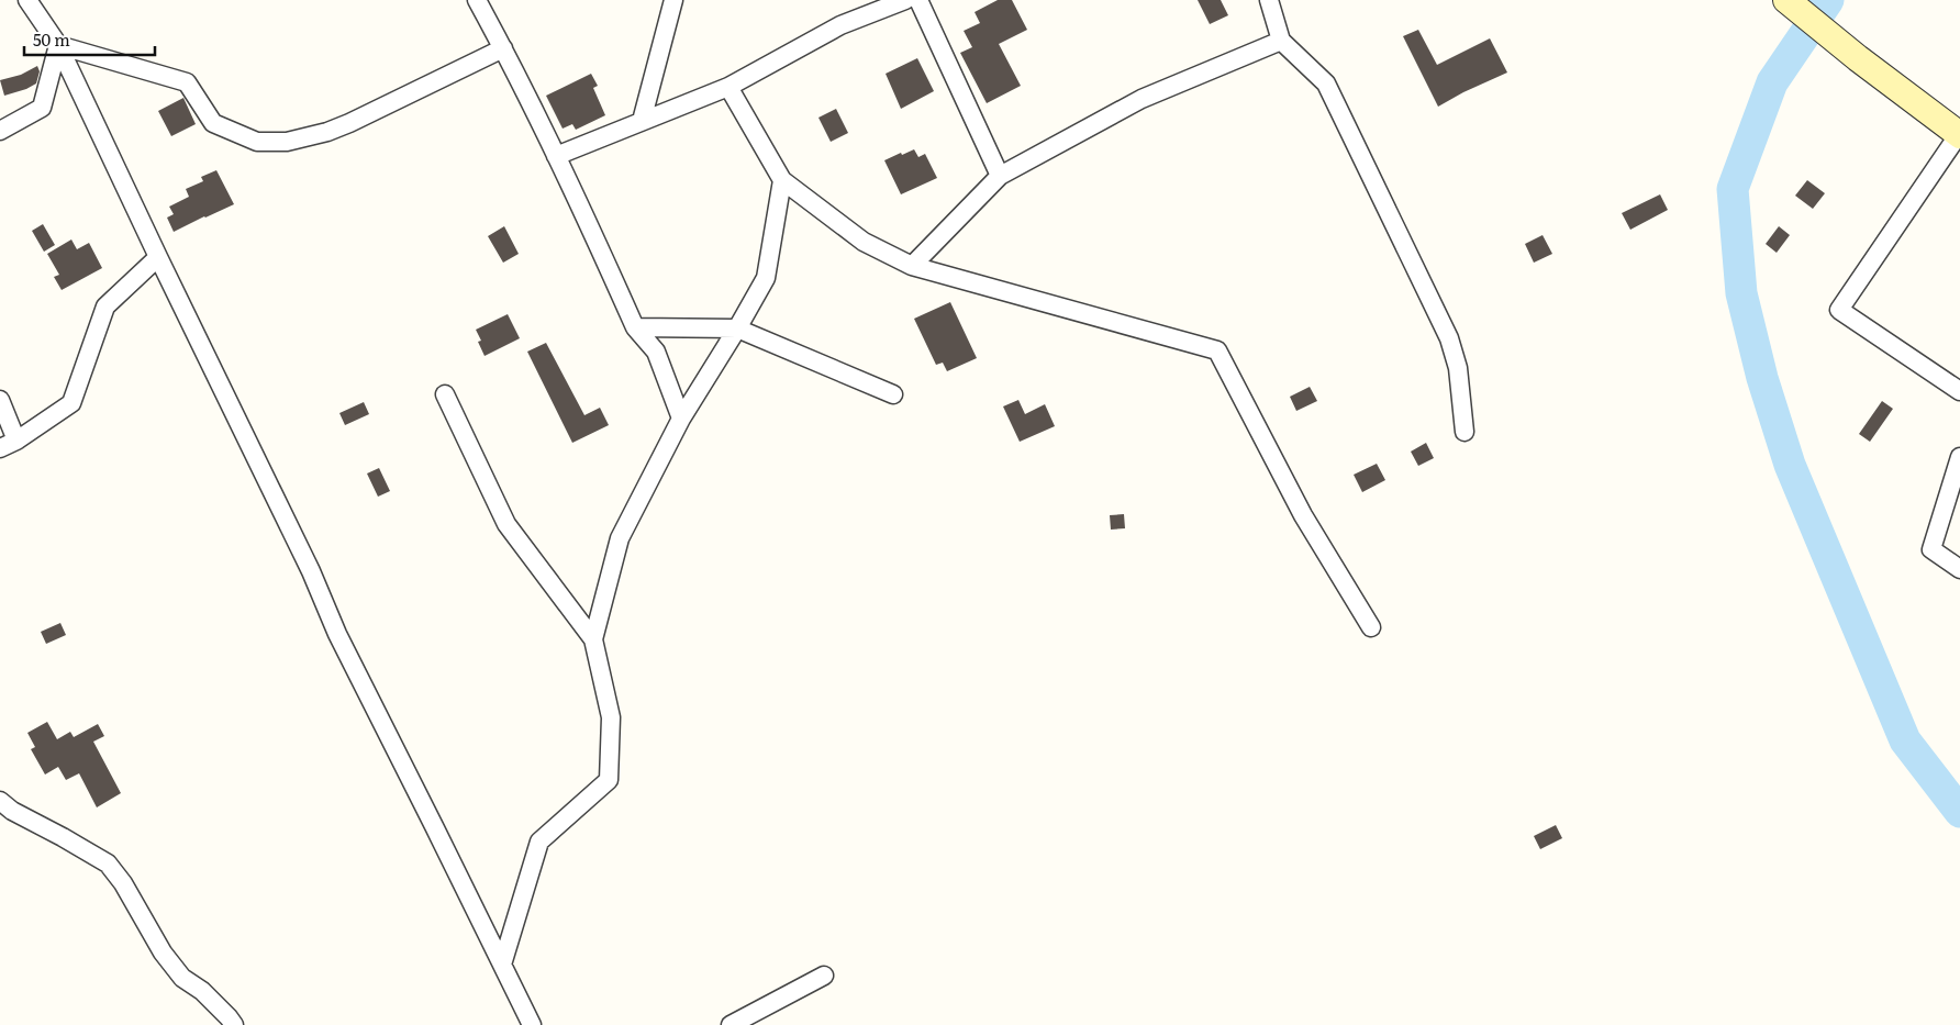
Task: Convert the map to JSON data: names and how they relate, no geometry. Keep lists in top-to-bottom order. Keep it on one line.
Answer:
{"scale_bar":"50 m"}
